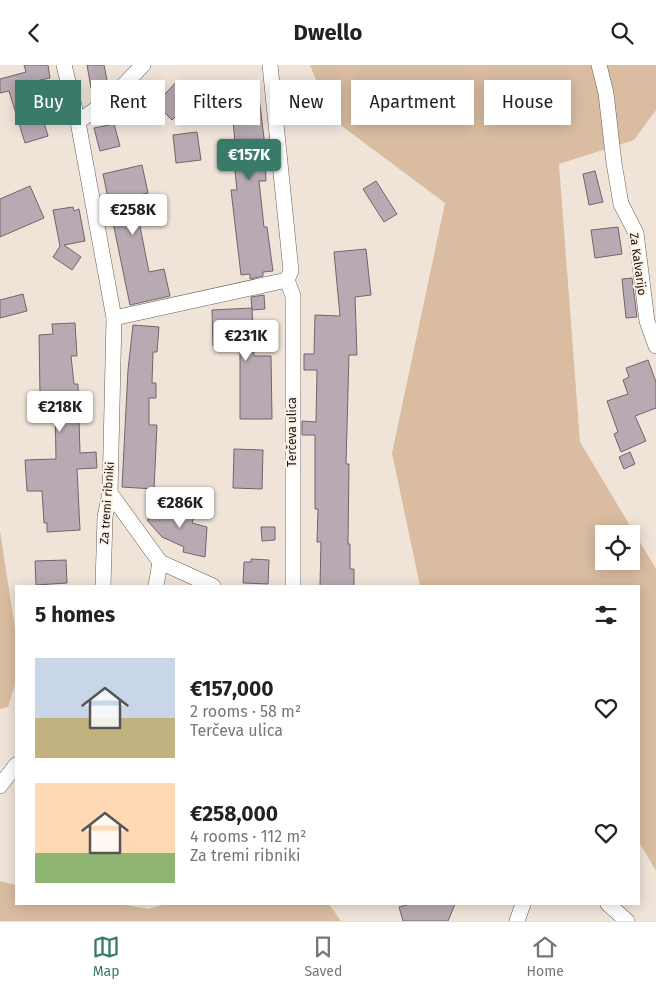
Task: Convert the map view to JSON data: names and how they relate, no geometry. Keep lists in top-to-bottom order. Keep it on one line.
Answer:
{"streets":{"street":["Za Kalvarijo","Terčeva ulica","Za tremi ribniki"]},"page":{"header":"Dwello","chip":["Buy","Rent","Filters","New","Apartment","House"],"price":["€157K","€258K","€231K","€218K","€286K"],"heading":"5 homes","list":[{"name":"€157,000","note":"2 rooms · 58 m² · Terčeva ulica"},{"name":"€258,000","note":"4 rooms · 112 m² · Za tremi ribniki"}],"tabs":["Map","Saved","Home"]}}
